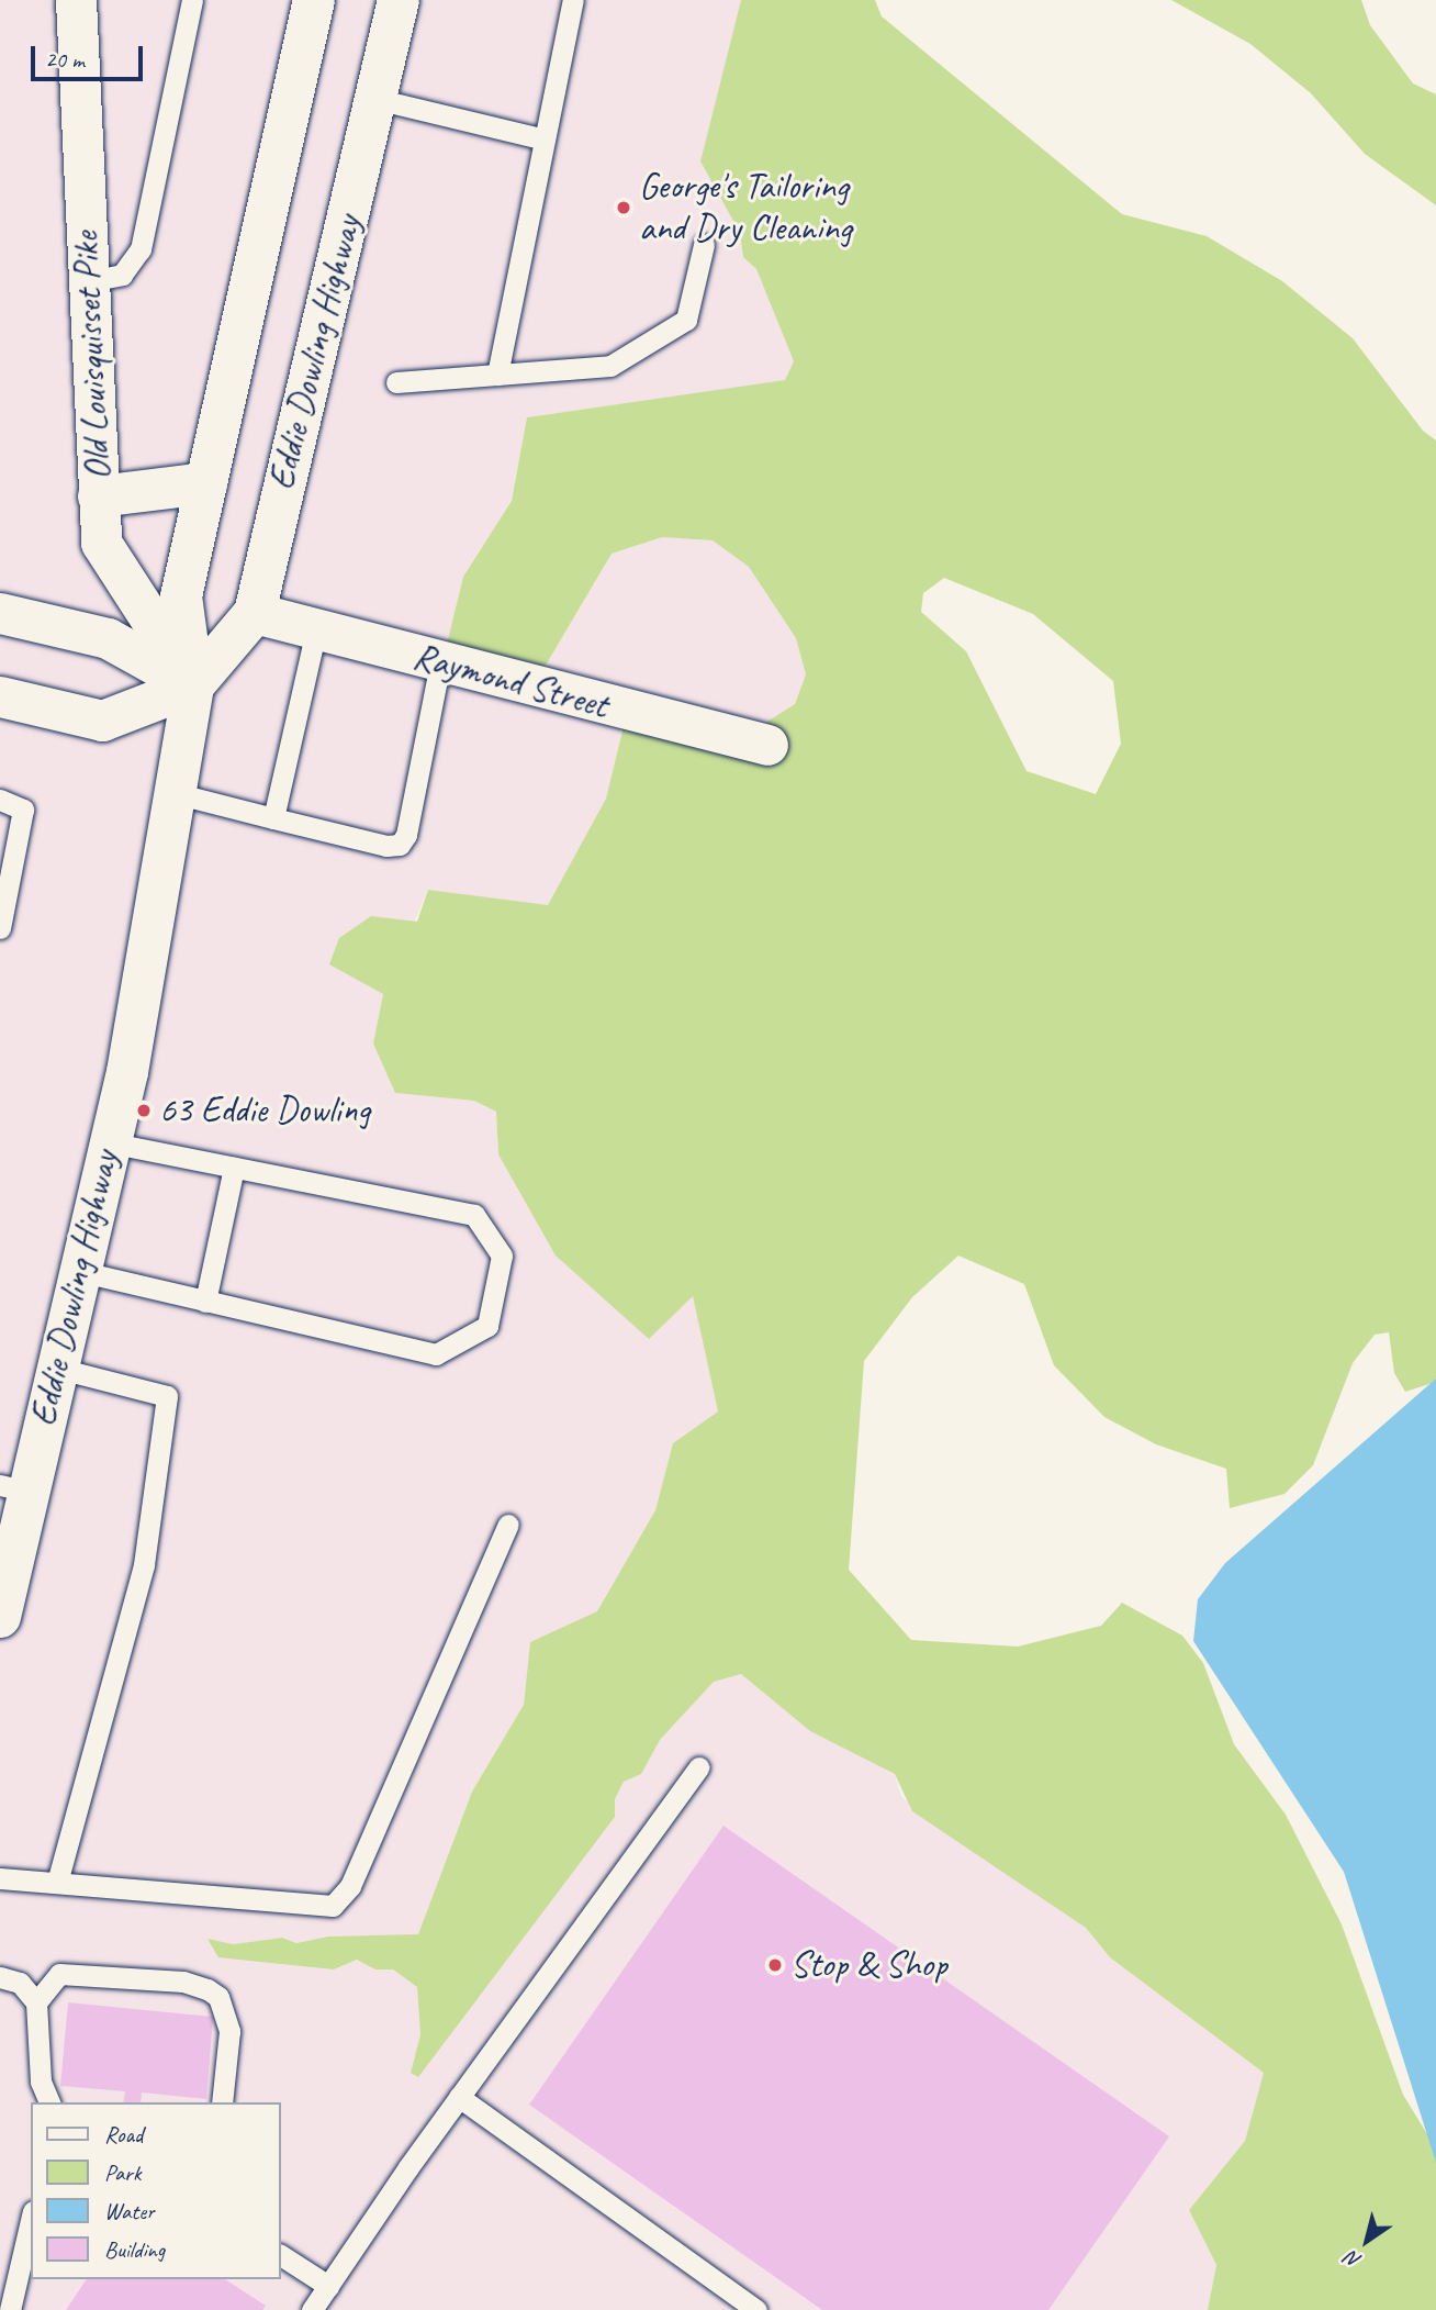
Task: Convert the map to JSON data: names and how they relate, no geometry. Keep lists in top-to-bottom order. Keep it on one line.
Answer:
{"streets":{"main road":["Eddie Dowling Highway"],"street":["Old Louisquisset Pike","Raymond Street"]},"crossings":[["Eddie Dowling Highway","Old Louisquisset Pike"],["Eddie Dowling Highway","Raymond Street"]],"places":["George's Tailoring and Dry Cleaning","63 Eddie Dowling","Stop & Shop"],"legend":["Road","Park","Water","Building"],"scale_bar":"20 m","north":"bottom left"}
